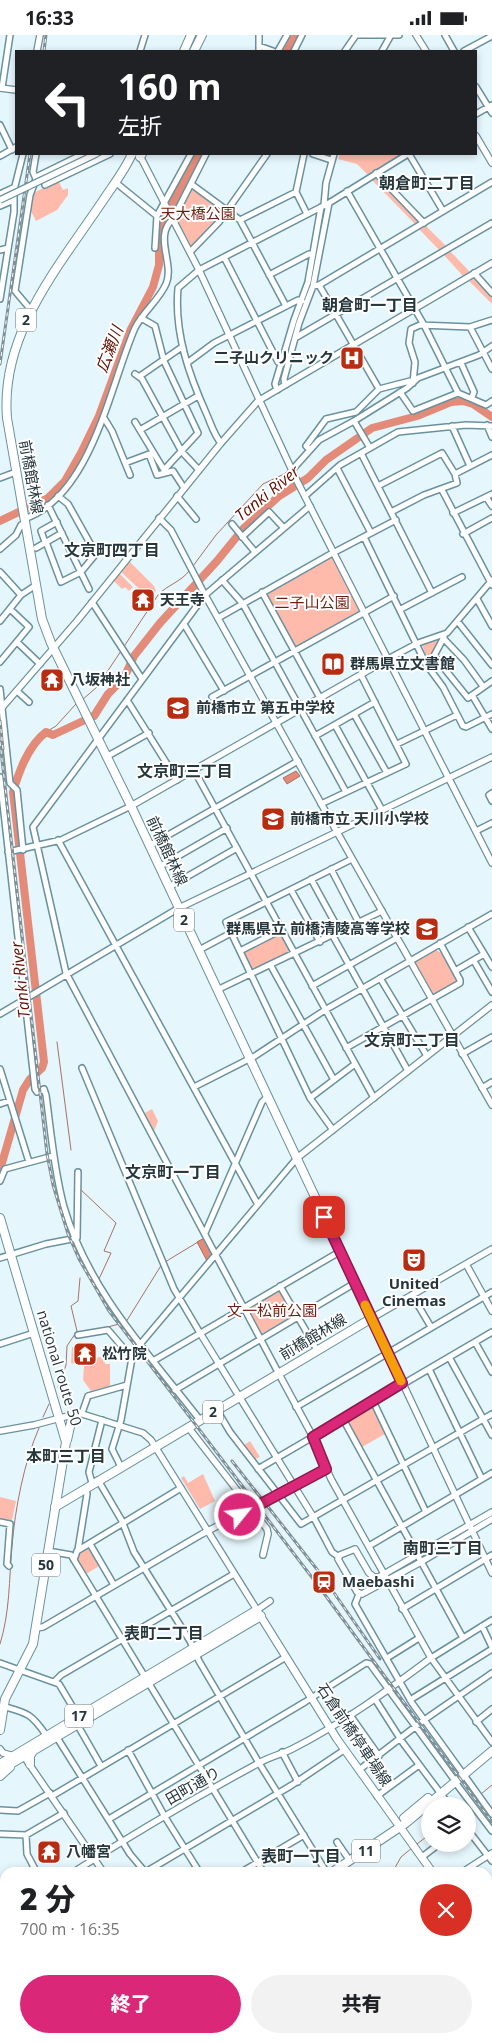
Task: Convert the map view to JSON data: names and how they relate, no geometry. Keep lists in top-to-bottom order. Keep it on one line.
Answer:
{"streets":{"main road":["2","前橋館林線","national route 50","50","17","石倉前橋停車場線","11"],"street":["田町通り"]},"crossings":[["前橋館林線","national route 50"],["17","石倉前橋停車場線"],["石倉前橋停車場線","田町通り"],["石倉前橋停車場線","11"]],"districts":["朝倉町二丁目","朝倉町一丁目","文京町四丁目","文京町三丁目","文京町二丁目","文京町一丁目","本町三丁目","南町三丁目","表町二丁目","表町一丁目"],"water":["広瀬川","Tanki River"],"parks":["天大橋公園","二子山公園","文一松前公園"],"places":{"hospital":["二子山クリニック"],"temple":["天王寺","八坂神社","松竹院","八幡宮"],"library":["群馬県立文書館"],"school or university":["前橋市立 第五中学校","前橋市立 天川小学校","群馬県立 前橋清陵高等学校"],"theatre":["United Cinemas"],"station":["Maebashi"]},"page":{"status":"16:33","turn":["160 m","左折"],"heading":["2 分","700 m · 16:35"],"buttons":["終了","共有"]}}
